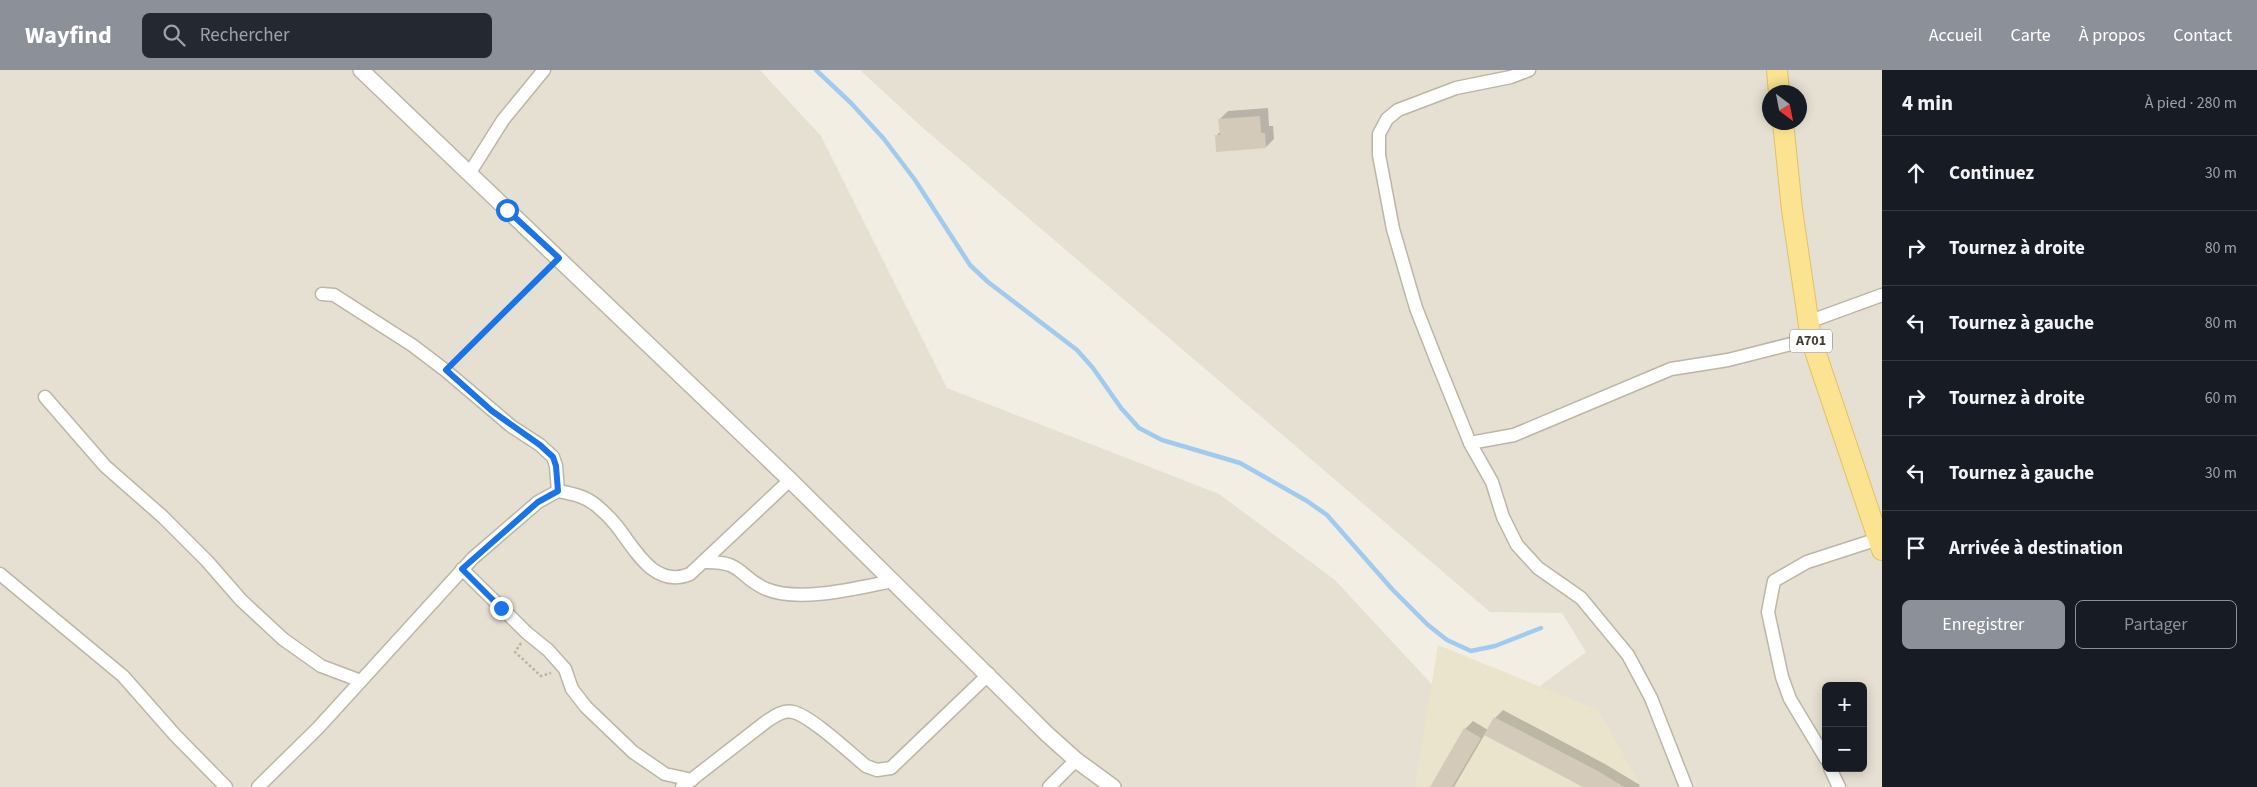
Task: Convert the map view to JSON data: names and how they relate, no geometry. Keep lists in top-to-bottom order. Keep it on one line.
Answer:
{"streets":{"main road":["A701"]},"north":"bottom right","page":{"header":"Wayfind","search":"Rechercher","nav":["Accueil","Carte","À propos","Contact"],"heading":["4 min","À pied · 280 m"],"list":[["Continuez","30 m"],["Tournez à droite","80 m"],["Tournez à gauche","80 m"],["Tournez à droite","60 m"],["Tournez à gauche","30 m"],"Arrivée à destination"],"buttons":["Enregistrer","Partager"],"map_buttons":["+","−"]}}
